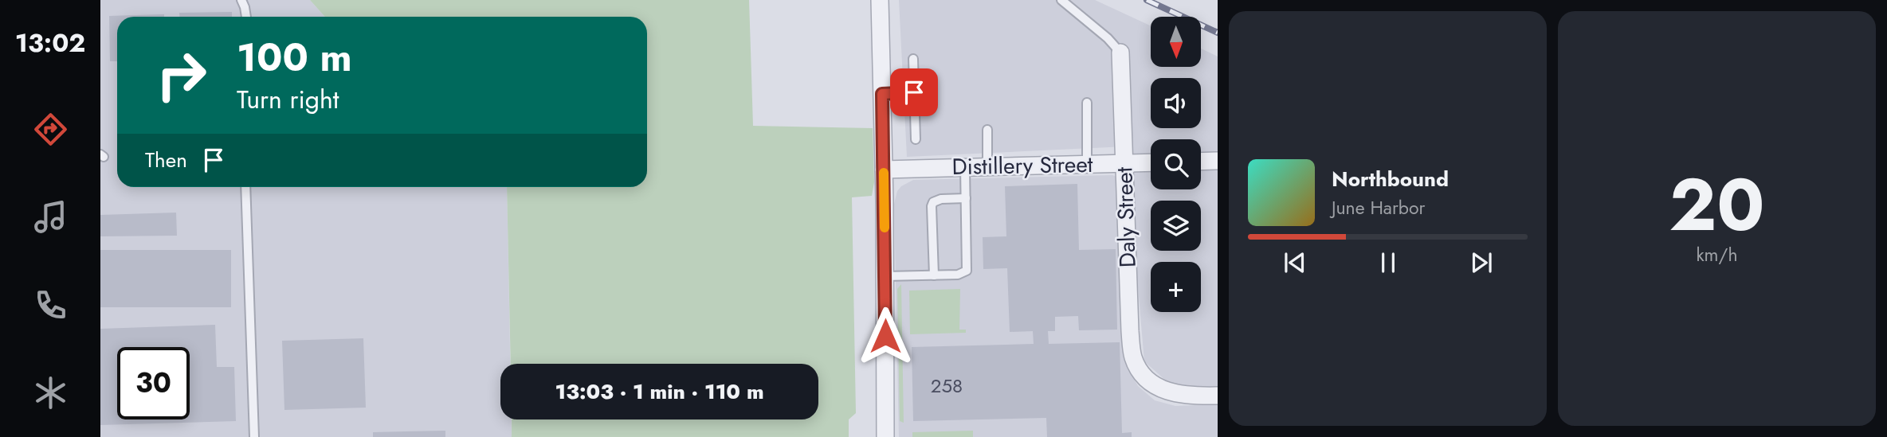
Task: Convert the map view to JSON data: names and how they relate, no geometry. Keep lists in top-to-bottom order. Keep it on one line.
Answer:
{"streets":{"street":["Distillery Street","Daly Street"]},"crossings":[["Distillery Street","Daly Street"]],"house_numbers":["258"],"north":"bottom","page":{"tabs":"13:02","tile":["20","km/h"],"map_buttons":"+","turn":["100 m","Turn right"],"then":"Then","song":["Northbound","June Harbor"],"limit":"30","trip":"13:03 · 1 min · 110 m"}}
